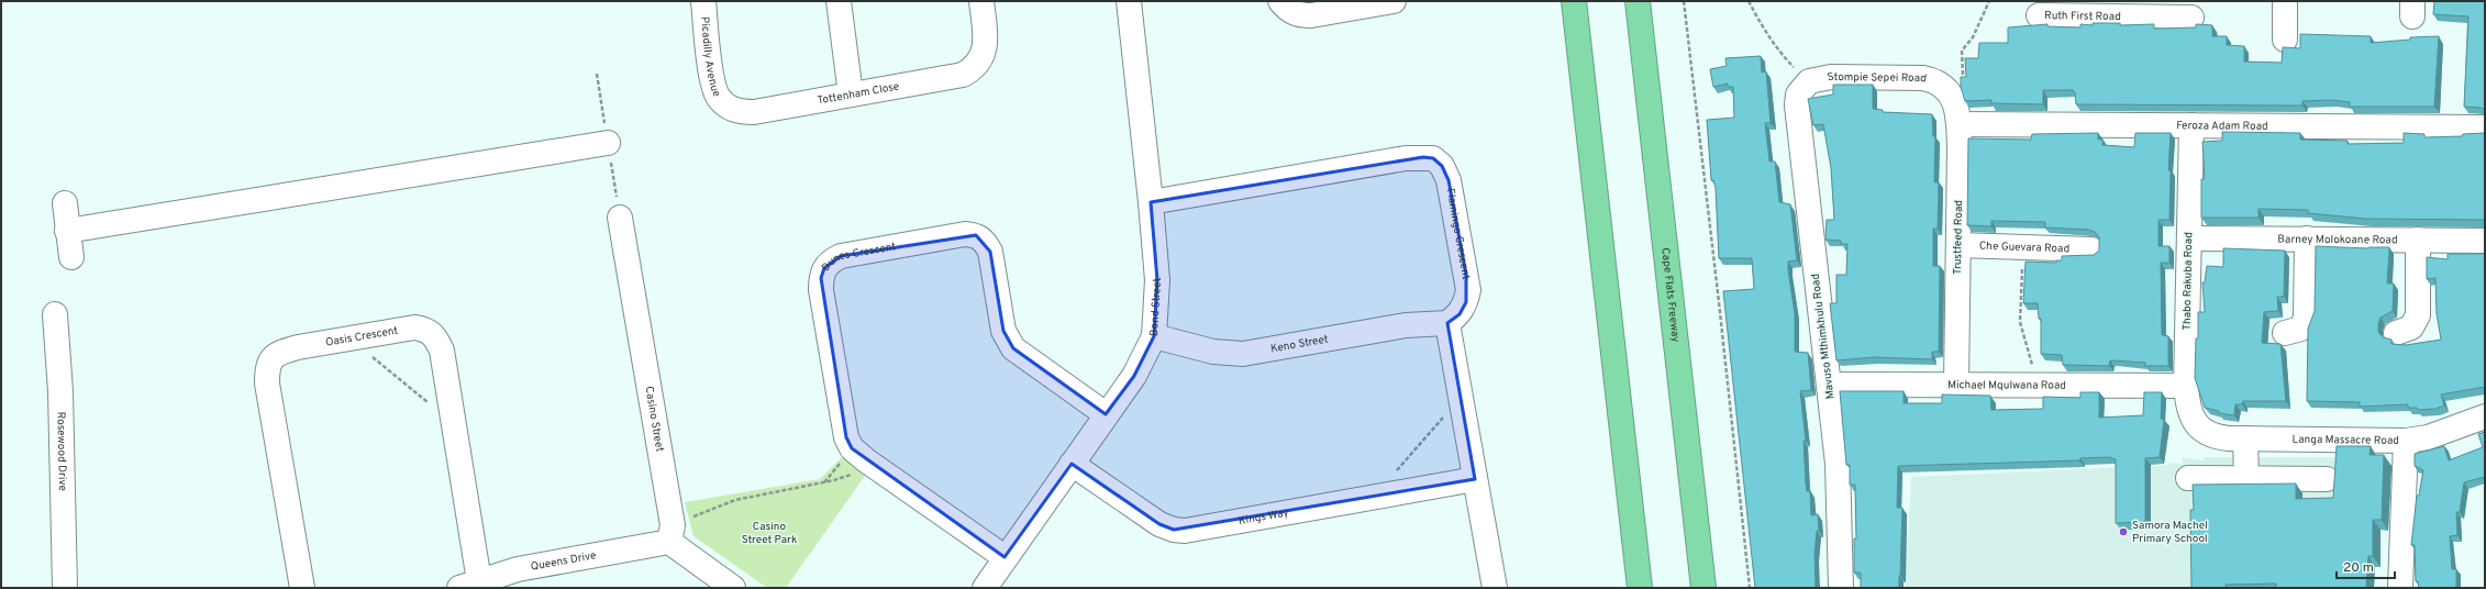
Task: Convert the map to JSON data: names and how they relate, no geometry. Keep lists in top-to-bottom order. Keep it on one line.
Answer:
{"streets":{"highway":["Cape Flats Freeway"],"street":["Ruth First Road","Picadilly Avenue","Stompie Sepei Road","Tottenham Close","Feroza Adam Road","Flamingo Crescent","Trustfeed Road","Barney Molokoane Road","Che Guevara Road","Dunes Crescent","Thabo Rakuba Road","Bond Street","Oasis Crescent","Mavuso Mthimkhulu Road","Keno Street","Michael Mqulwana Road","Casino Street","Langa Massacre Road","Rosewood Drive","Kings Way","Queens Drive"]},"crossings":[["Picadilly Avenue","Tottenham Close"],["Stompie Sepei Road","Trustfeed Road"],["Stompie Sepei Road","Mavuso Mthimkhulu Road"],["Feroza Adam Road","Trustfeed Road"],["Feroza Adam Road","Thabo Rakuba Road"],["Flamingo Crescent","Bond Street"],["Flamingo Crescent","Keno Street"],["Trustfeed Road","Che Guevara Road"],["Trustfeed Road","Michael Mqulwana Road"],["Barney Molokoane Road","Thabo Rakuba Road"],["Dunes Crescent","Bond Street"],["Thabo Rakuba Road","Michael Mqulwana Road"],["Thabo Rakuba Road","Langa Massacre Road"],["Bond Street","Keno Street"],["Bond Street","Kings Way"],["Oasis Crescent","Queens Drive"],["Mavuso Mthimkhulu Road","Michael Mqulwana Road"],["Casino Street","Queens Drive"]],"parks":["Casino Street Park"],"places":["Samora Machel Primary School"],"scale_bar":"20 m"}
